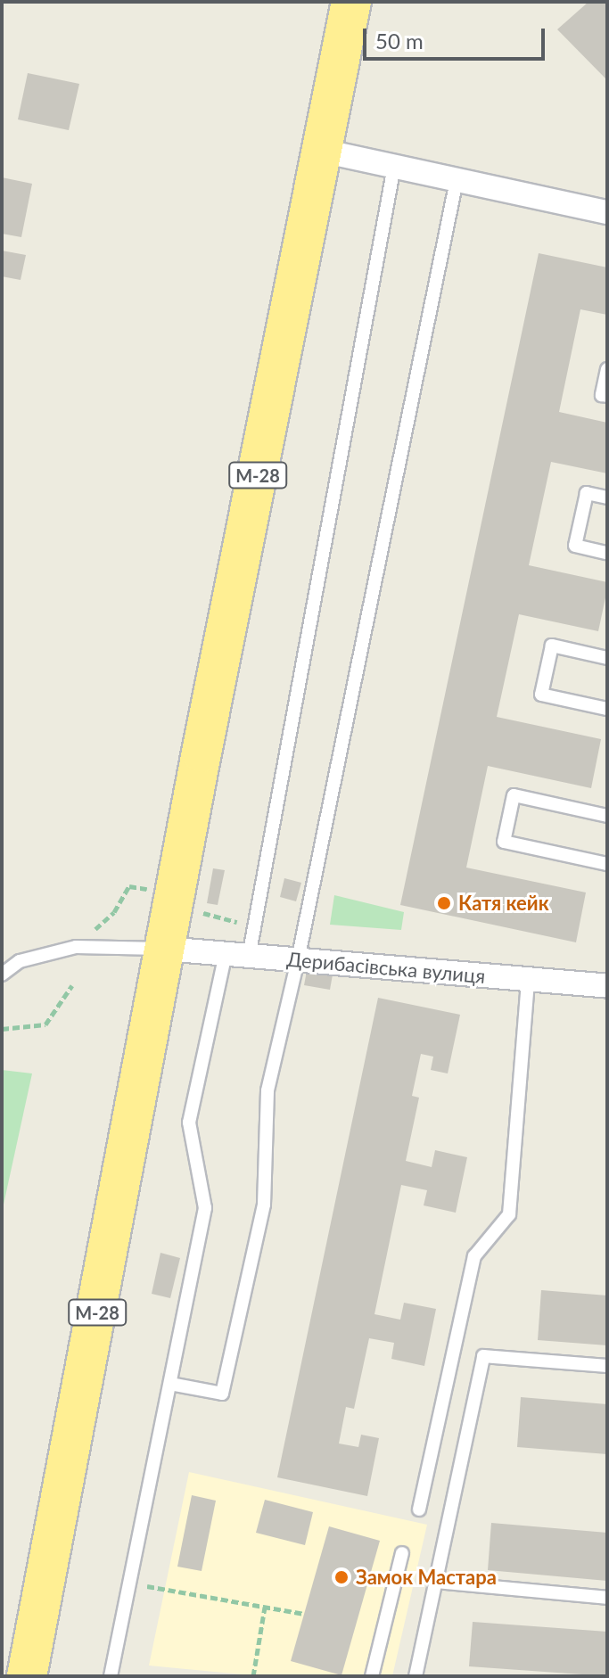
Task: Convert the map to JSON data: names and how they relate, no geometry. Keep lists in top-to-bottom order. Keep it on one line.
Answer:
{"streets":{"highway":["М-28"],"street":["Дерибасівська вулиця"]},"crossings":[["М-28","Дерибасівська вулиця"]],"places":["Катя кейк","Замок Мастара"],"scale_bar":"50 m"}
